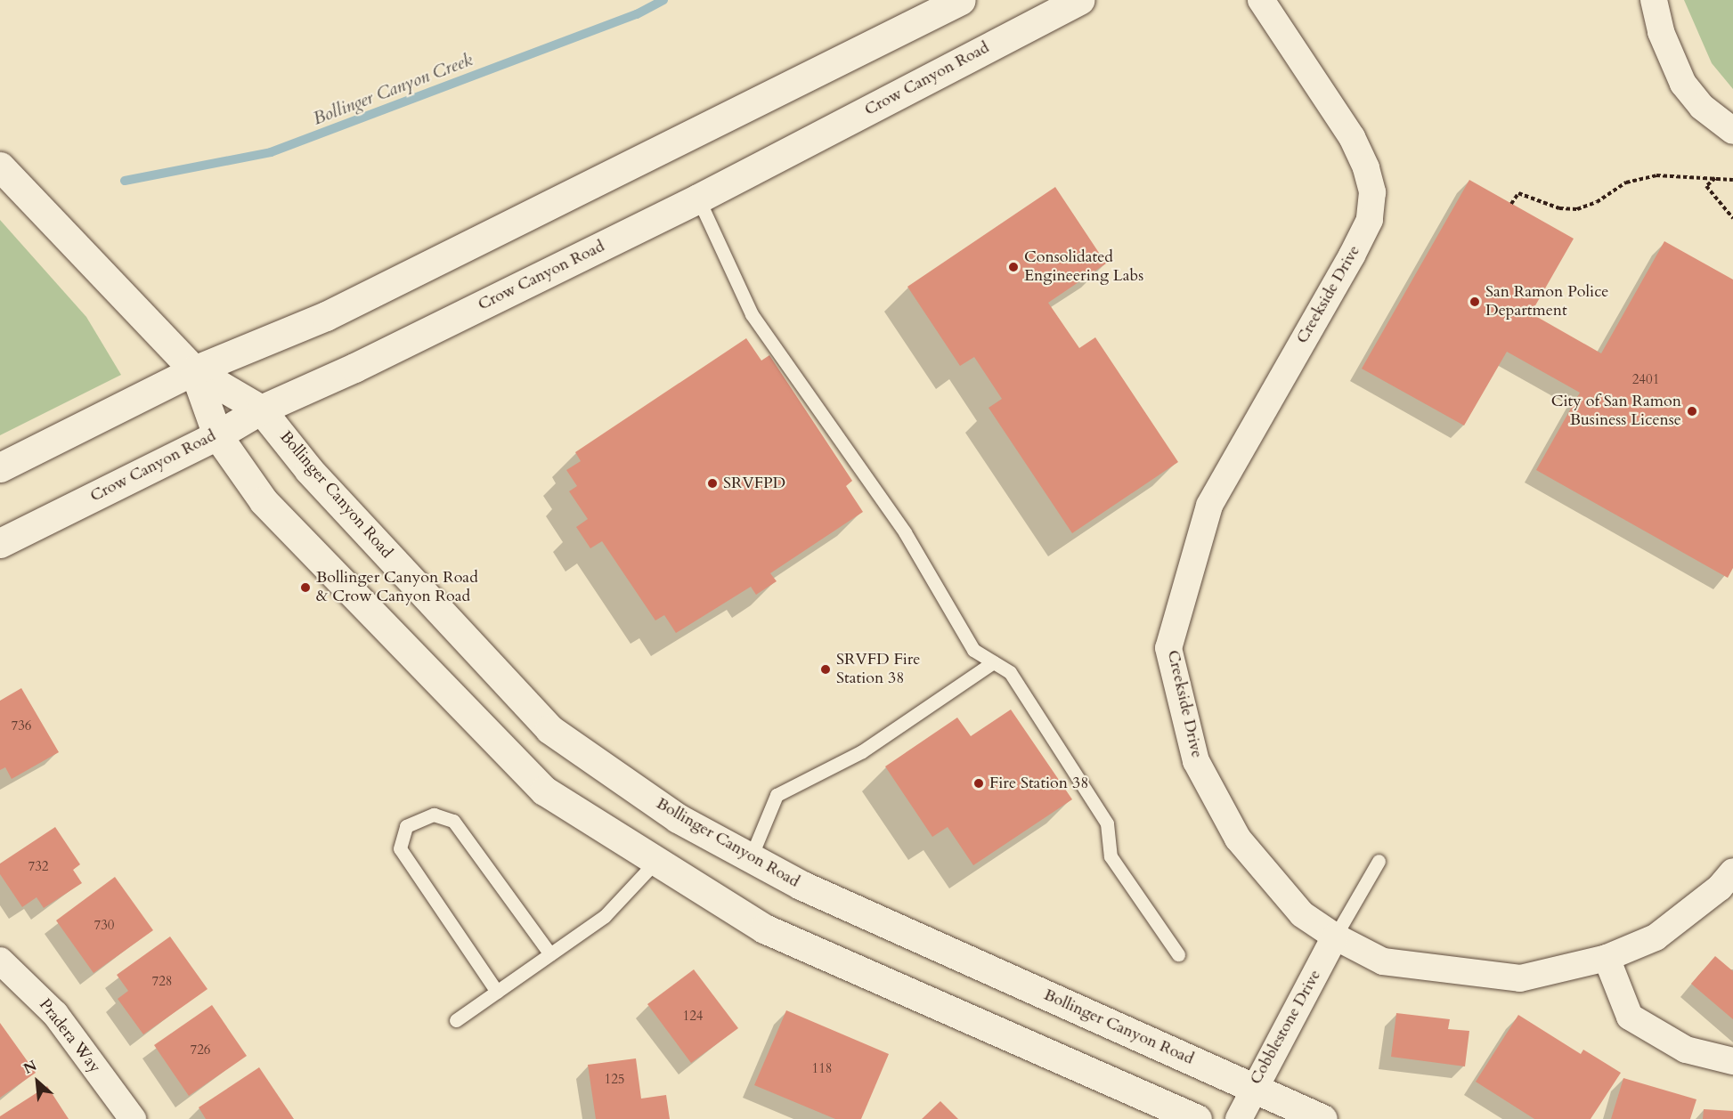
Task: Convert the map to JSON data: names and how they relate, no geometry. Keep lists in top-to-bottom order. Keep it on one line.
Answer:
{"streets":{"main road":["Crow Canyon Road","Bollinger Canyon Road"],"street":["Creekside Drive","Cobblestone Drive","Pradera Way"]},"crossings":[["Crow Canyon Road","Bollinger Canyon Road"],["Creekside Drive","Cobblestone Drive"],["Bollinger Canyon Road","Cobblestone Drive"]],"water":["Bollinger Canyon Creek"],"places":["Consolidated Engineering Labs","San Ramon Police Department","City of San Ramon Business License","SRVFPD","Bollinger Canyon Road & Crow Canyon Road","SRVFD Fire Station 38","Fire Station 38"],"house_numbers":["2401","736","732","730","728","124","726","118","125"],"north":"top left"}
